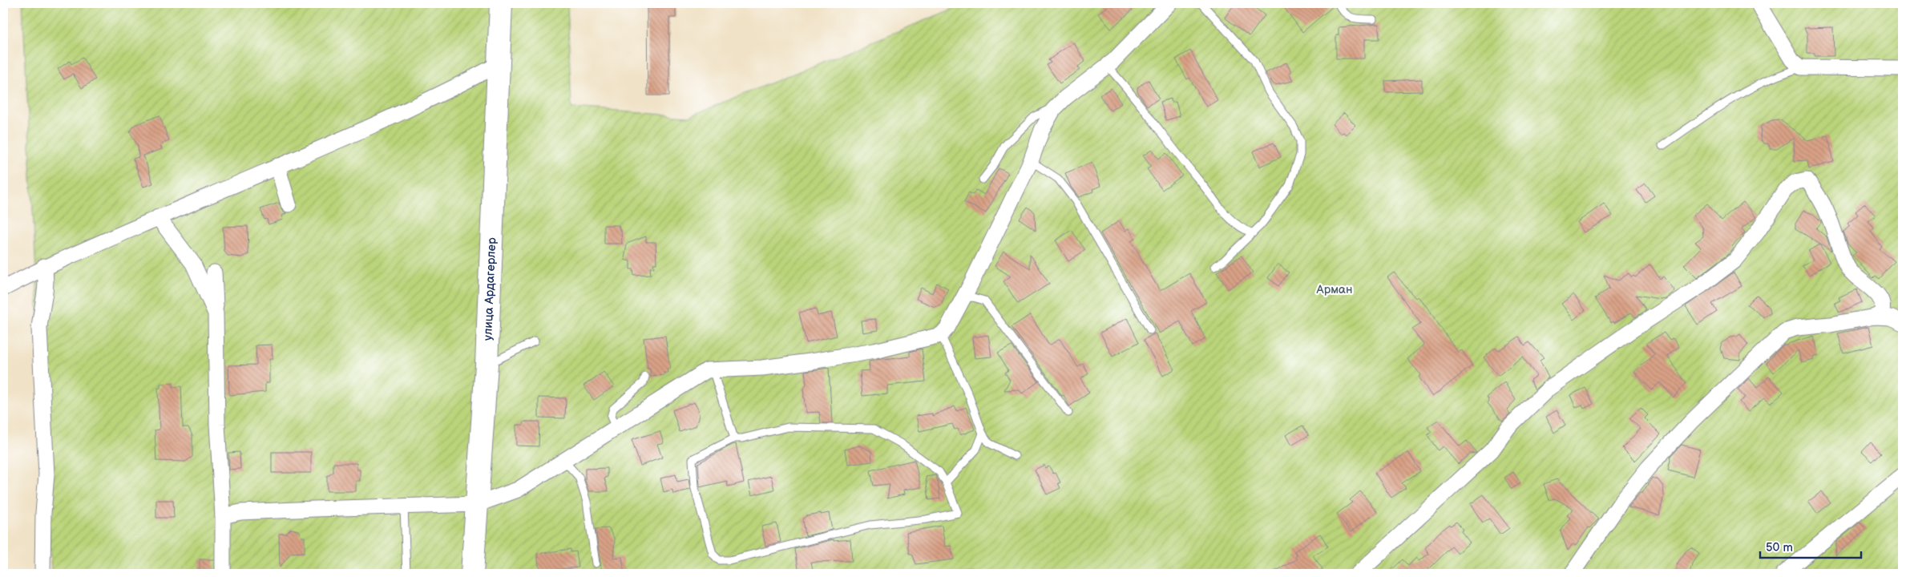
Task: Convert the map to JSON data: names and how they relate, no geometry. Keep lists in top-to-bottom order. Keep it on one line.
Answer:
{"streets":{"main road":["улица Ардагерлер"]},"parks":["Арман"],"scale_bar":"50 m"}
